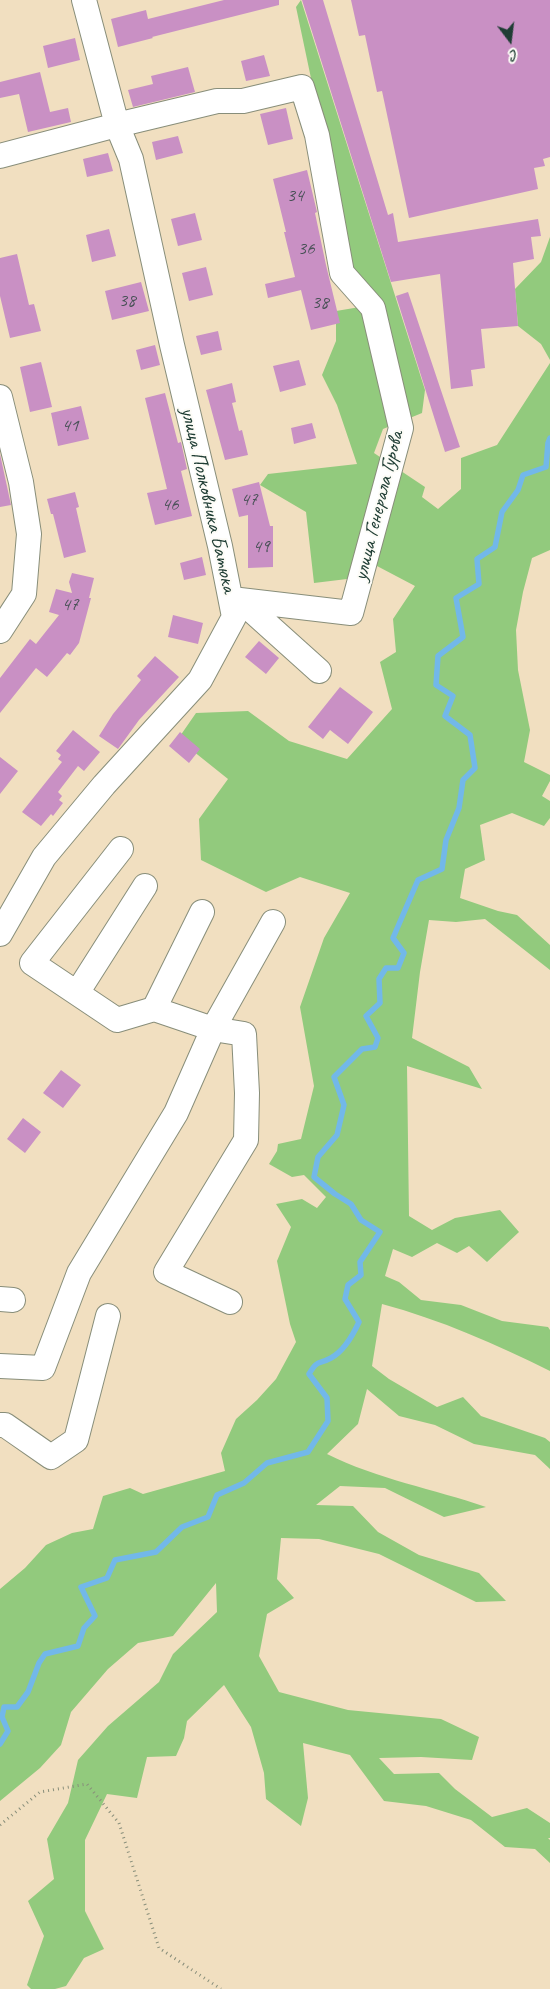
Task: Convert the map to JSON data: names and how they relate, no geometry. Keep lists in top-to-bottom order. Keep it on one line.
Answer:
{"streets":{"street":["улица Полковника Батюка","улица Генерала Гурова"]},"crossings":[["улица Полковника Батюка","улица Генерала Гурова"]],"house_numbers":["34","36","38","38","41","47","46","49","47"],"north":"bottom"}
